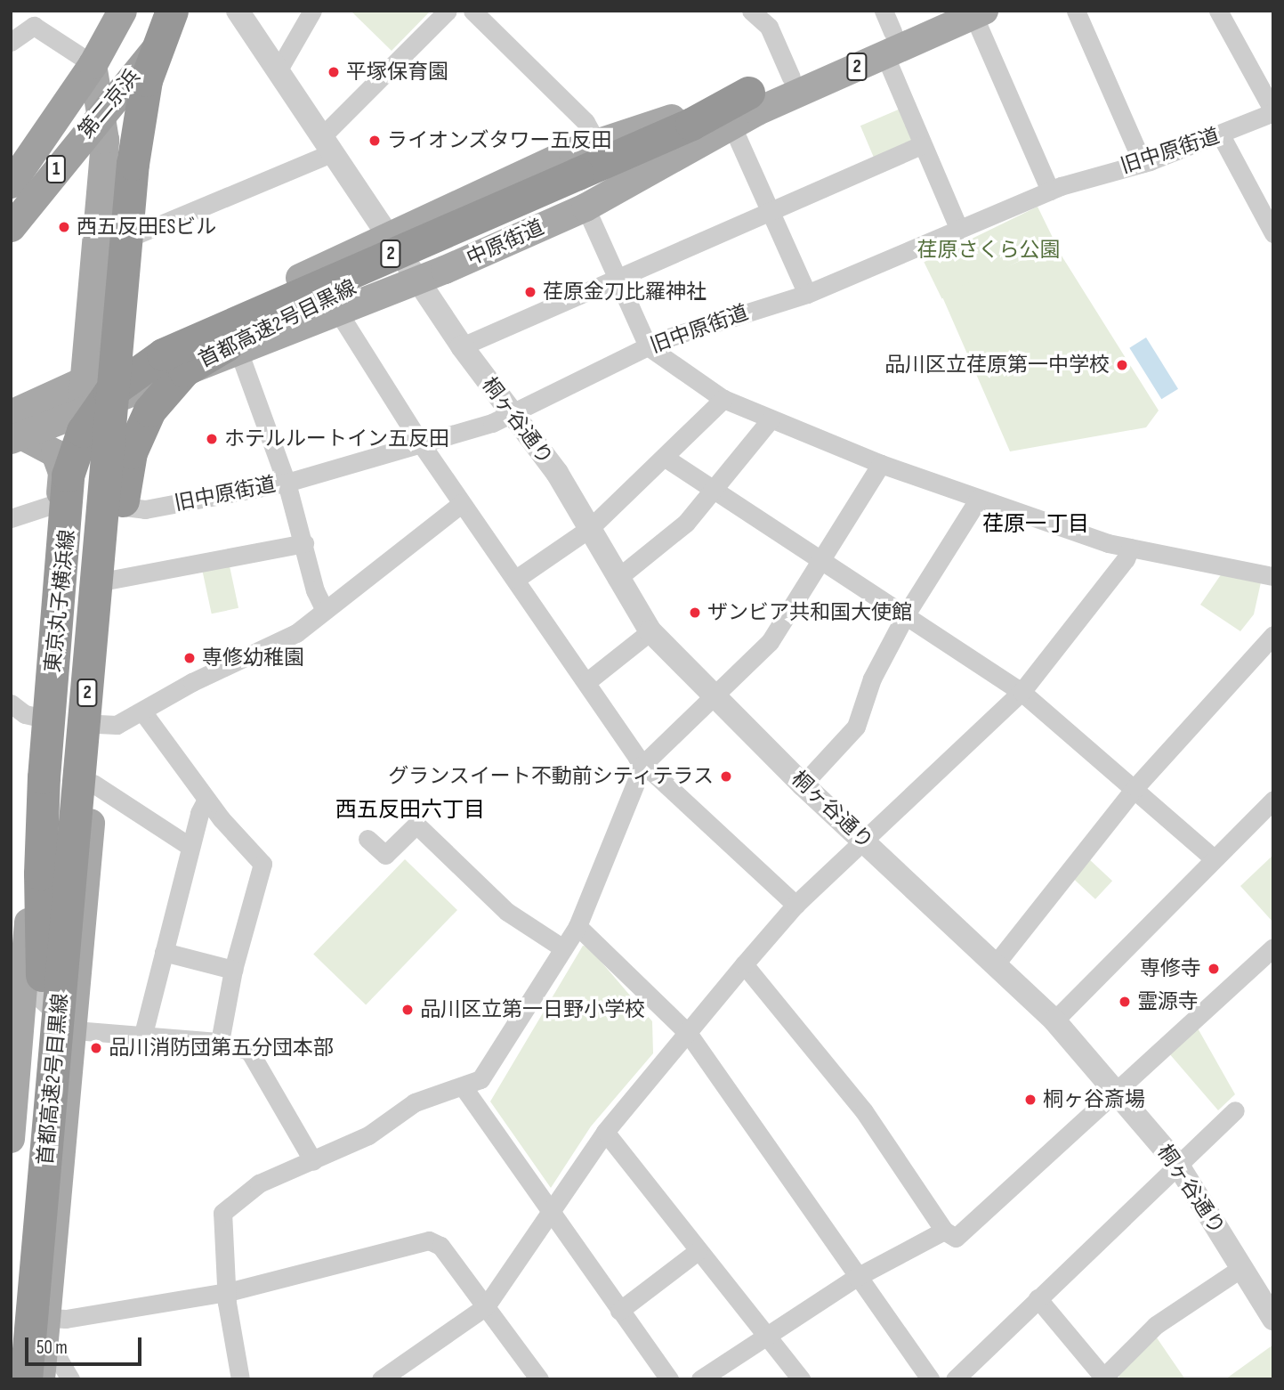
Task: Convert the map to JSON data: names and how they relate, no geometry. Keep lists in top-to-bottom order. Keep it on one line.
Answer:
{"streets":{"highway":["2","第二京浜","1","首都高速2号目黒線"],"main road":["中原街道","東京丸子横浜線"],"street":["旧中原街道","桐ヶ谷通り"]},"crossings":[["2","第二京浜"],["2","旧中原街道"],["2","中原街道"],["2","首都高速2号目黒線"],["2","桐ヶ谷通り"],["2","東京丸子横浜線"],["第二京浜","首都高速2号目黒線"],["第二京浜","東京丸子横浜線"],["旧中原街道","桐ヶ谷通り"],["中原街道","首都高速2号目黒線"],["中原街道","桐ヶ谷通り"],["中原街道","東京丸子横浜線"],["首都高速2号目黒線","東京丸子横浜線"]],"districts":["荏原一丁目","西五反田六丁目"],"parks":["荏原さくら公園"],"places":["平塚保育園","ライオンズタワー五反田","西五反田ESビル","荏原金刀比羅神社","品川区立荏原第一中学校","ホテルルートイン五反田","ザンビア共和国大使館","専修幼稚園","グランスイート不動前シティテラス","専修寺","霊源寺","品川区立第一日野小学校","品川消防団第五分団本部","桐ヶ谷斎場"],"scale_bar":"50 m"}
